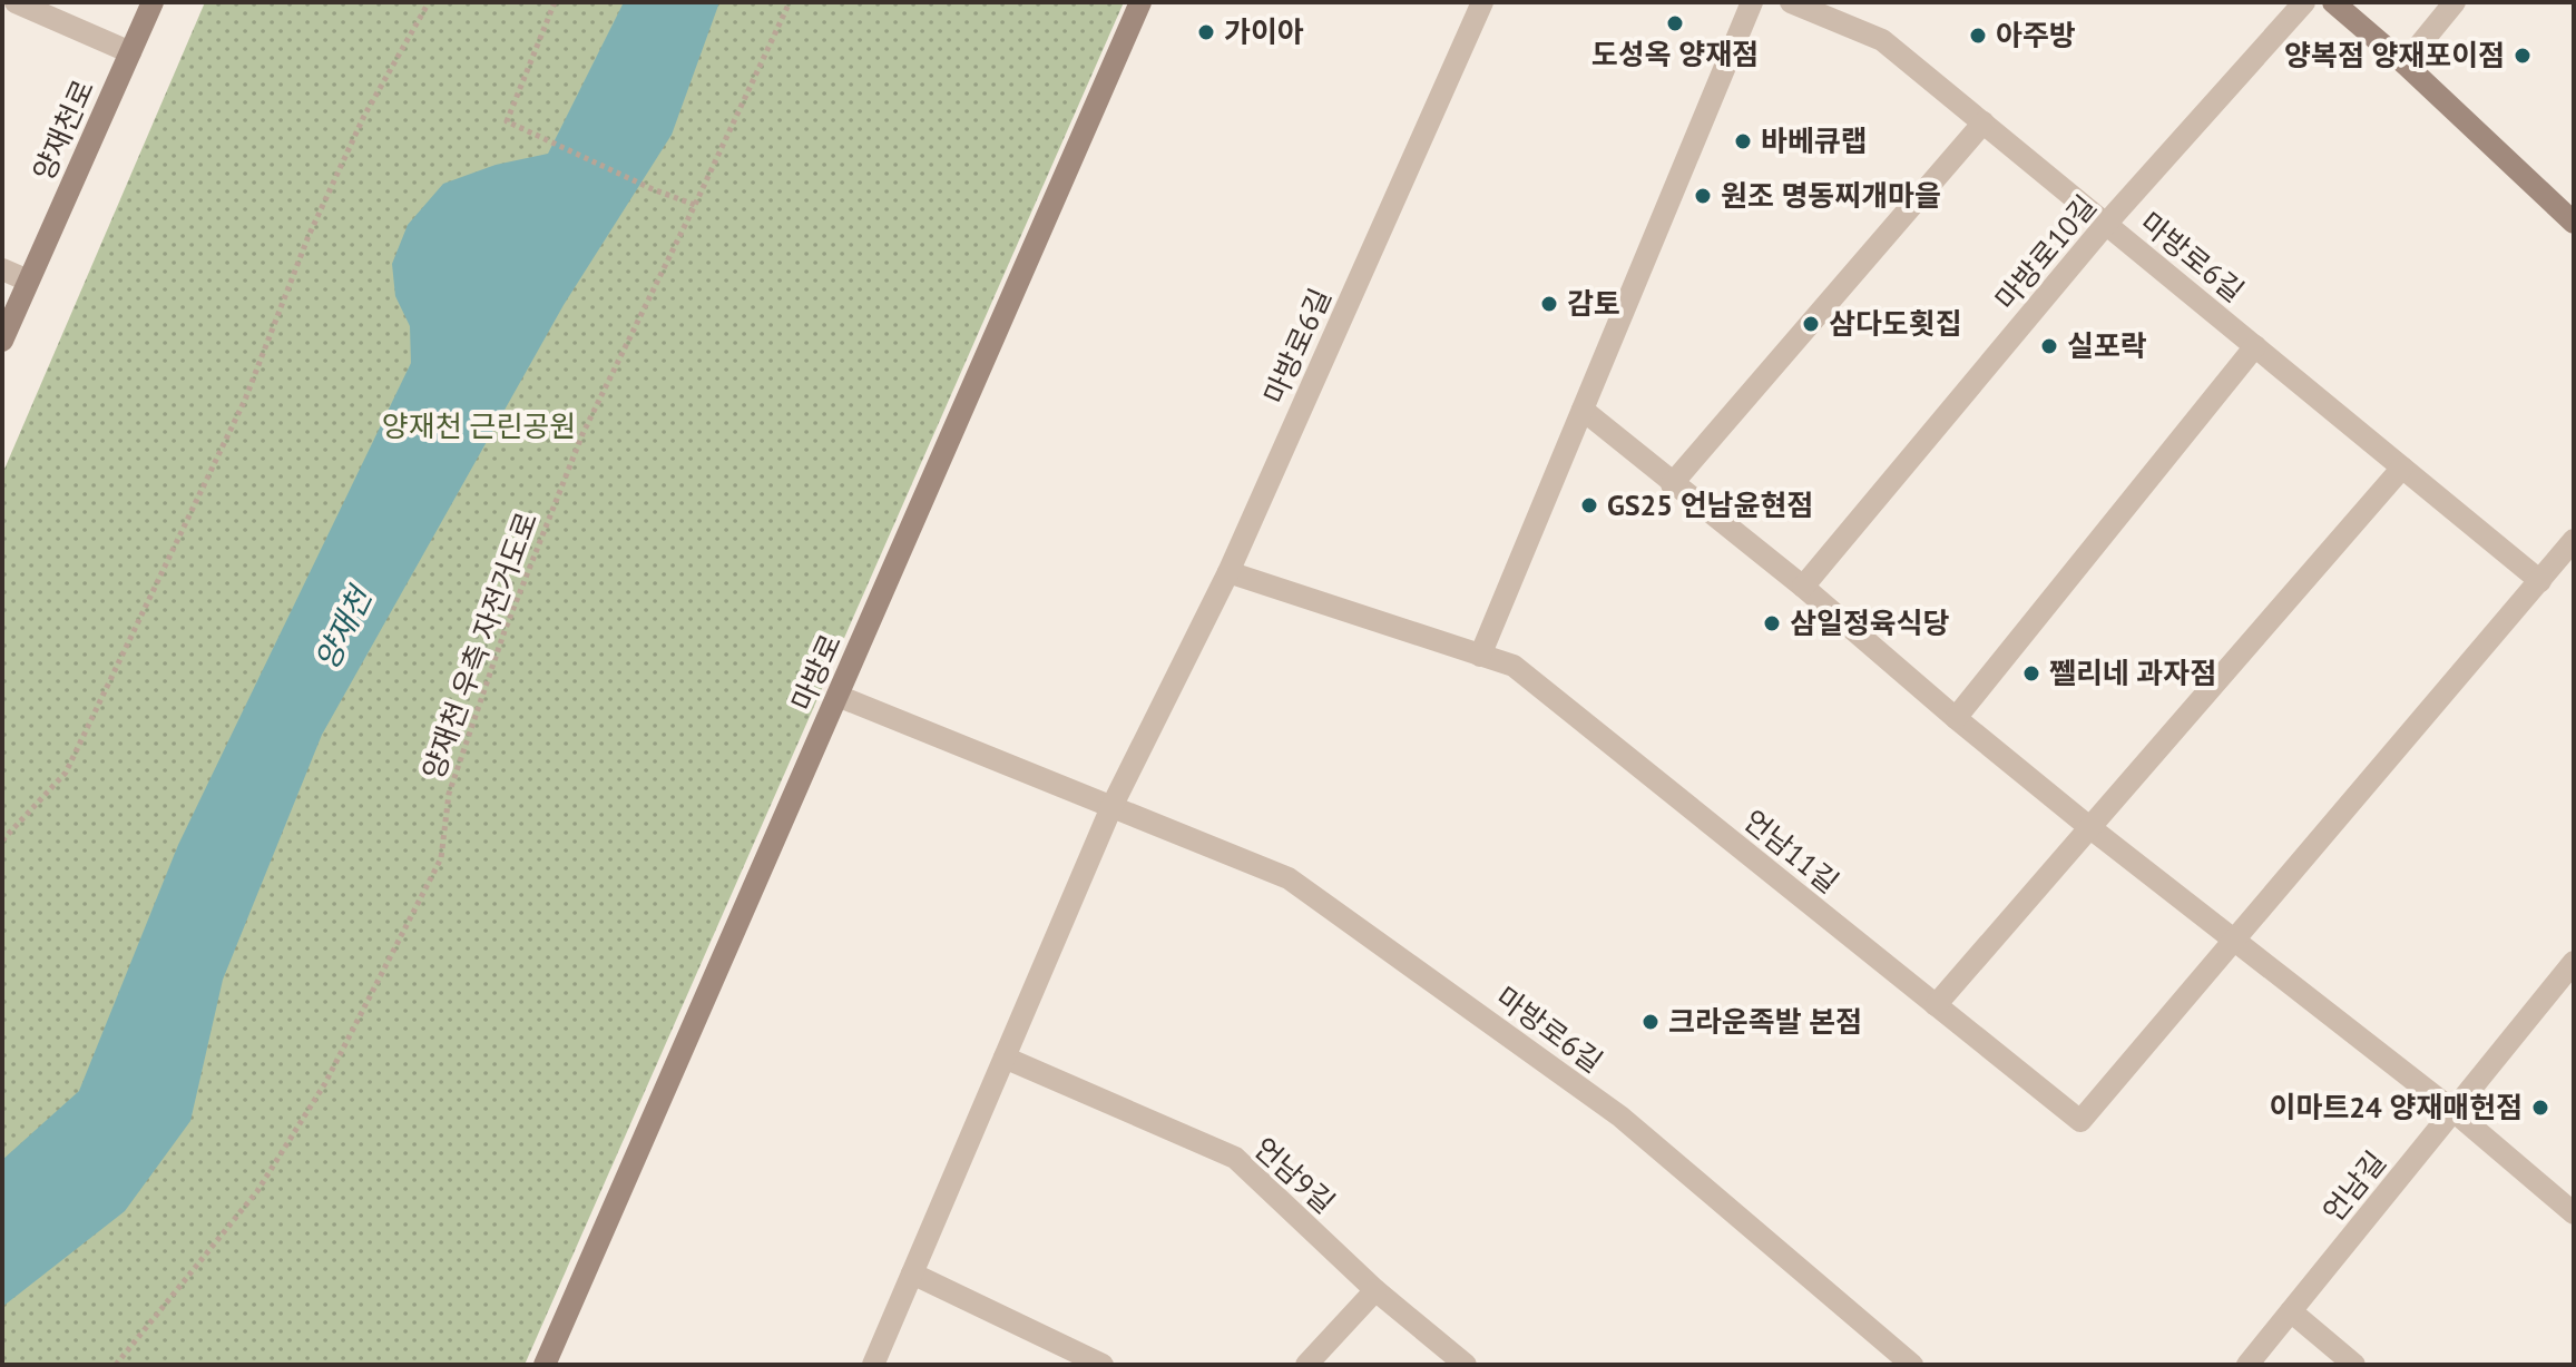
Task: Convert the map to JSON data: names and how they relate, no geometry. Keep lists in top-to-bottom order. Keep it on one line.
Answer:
{"streets":{"street":["양재천로","마방로10길","마방로6길","마방로","언남11길","언남9길","언남길"],"path":["양재천 우측 자전거도로"]},"crossings":[["마방로10길","마방로6길"],["마방로6길","마방로"],["마방로6길","언남11길"],["마방로6길","언남9길"]],"water":["양재천"],"parks":["양재천 근린공원"],"places":["도성옥 양재점","가이아","아주방","양복점 양재포이점","바베큐랩","원조 명동찌개마을","감토","삼다도횟집","실포락","GS25 언남윤현점","삼일정육식당","쩰리네 과자점","크라운족발 본점","이마트24 양재매헌점"]}
